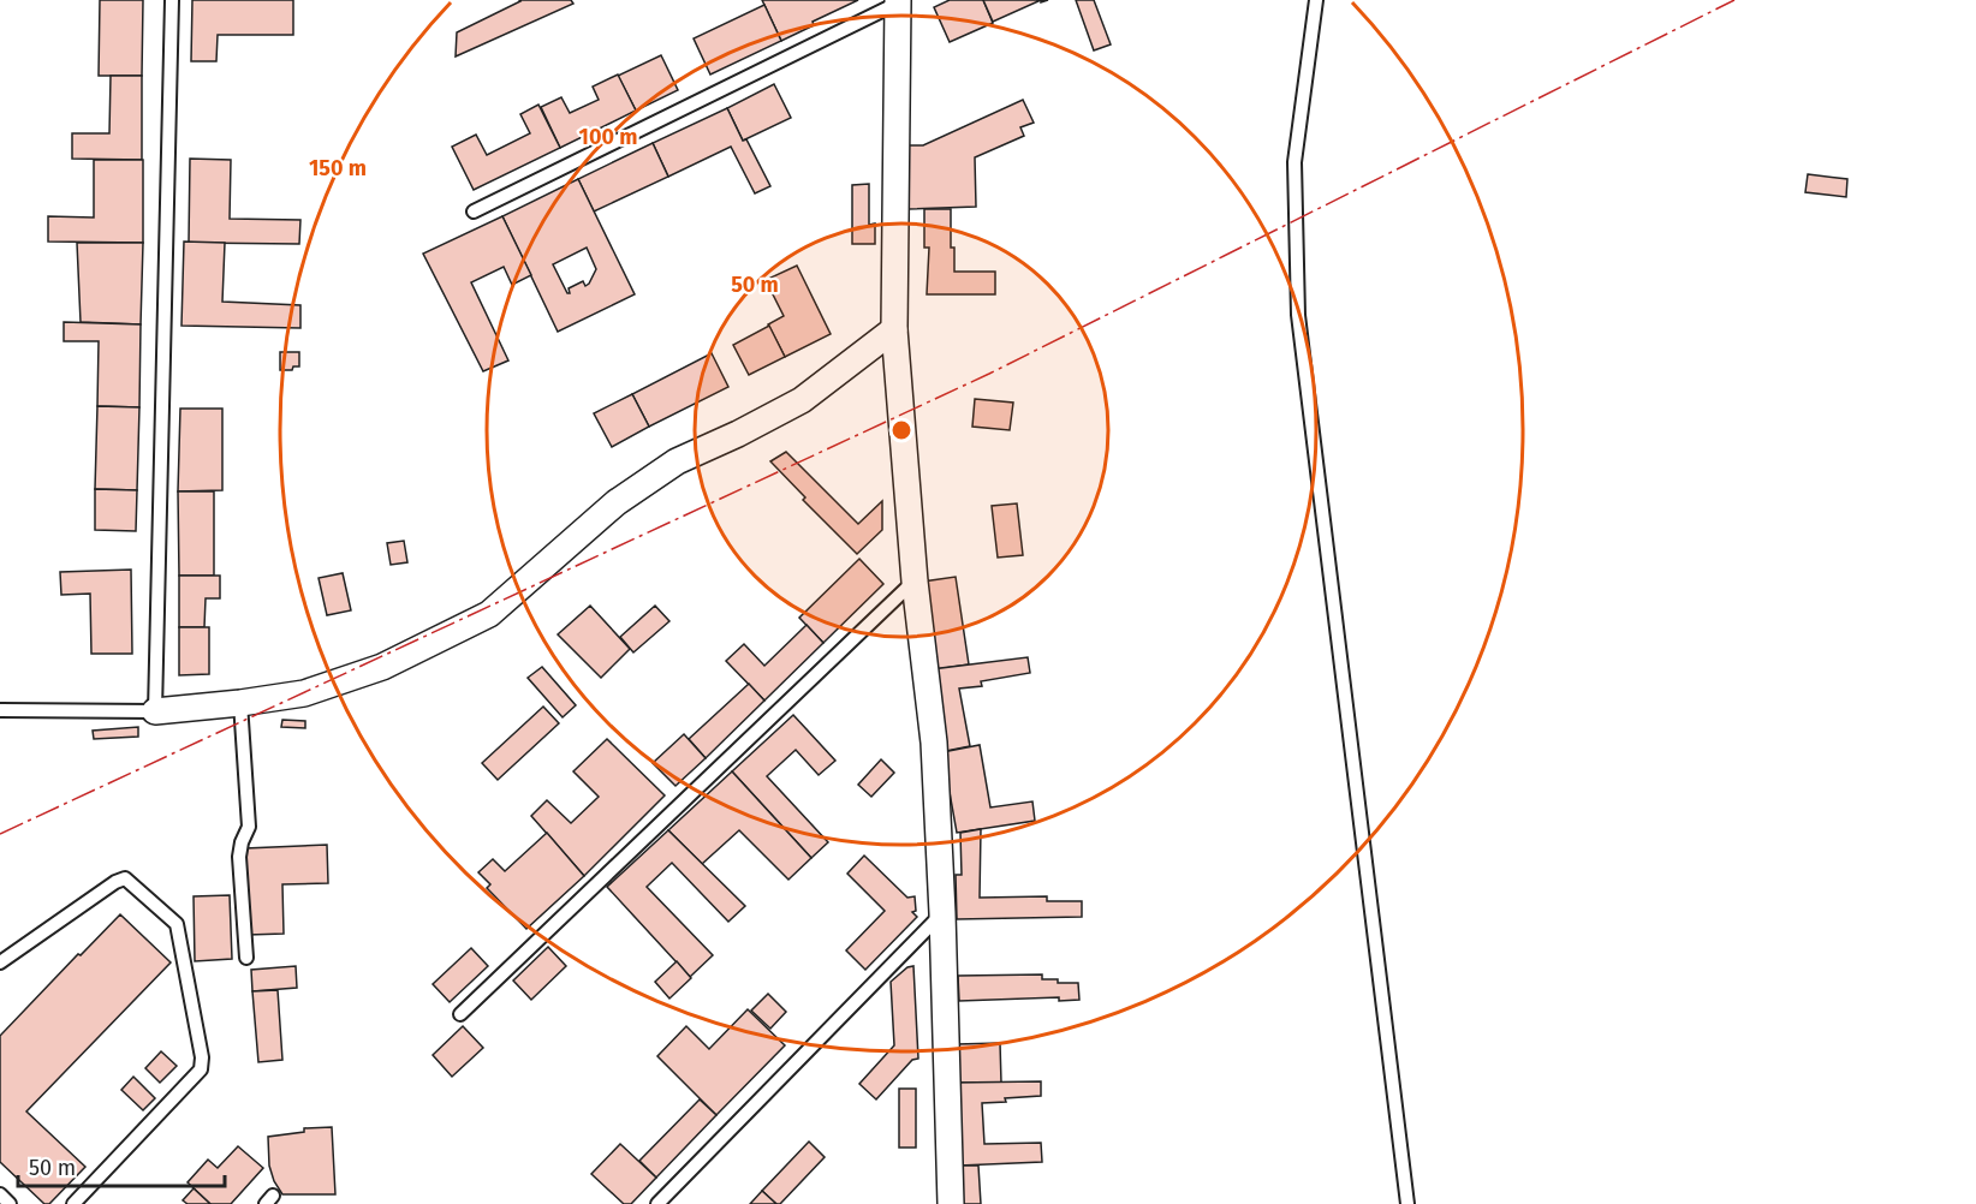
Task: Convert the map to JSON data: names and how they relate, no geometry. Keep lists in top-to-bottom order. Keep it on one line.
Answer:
{"scale_bar":"50 m","rings":["100 m","150 m","50 m"]}
